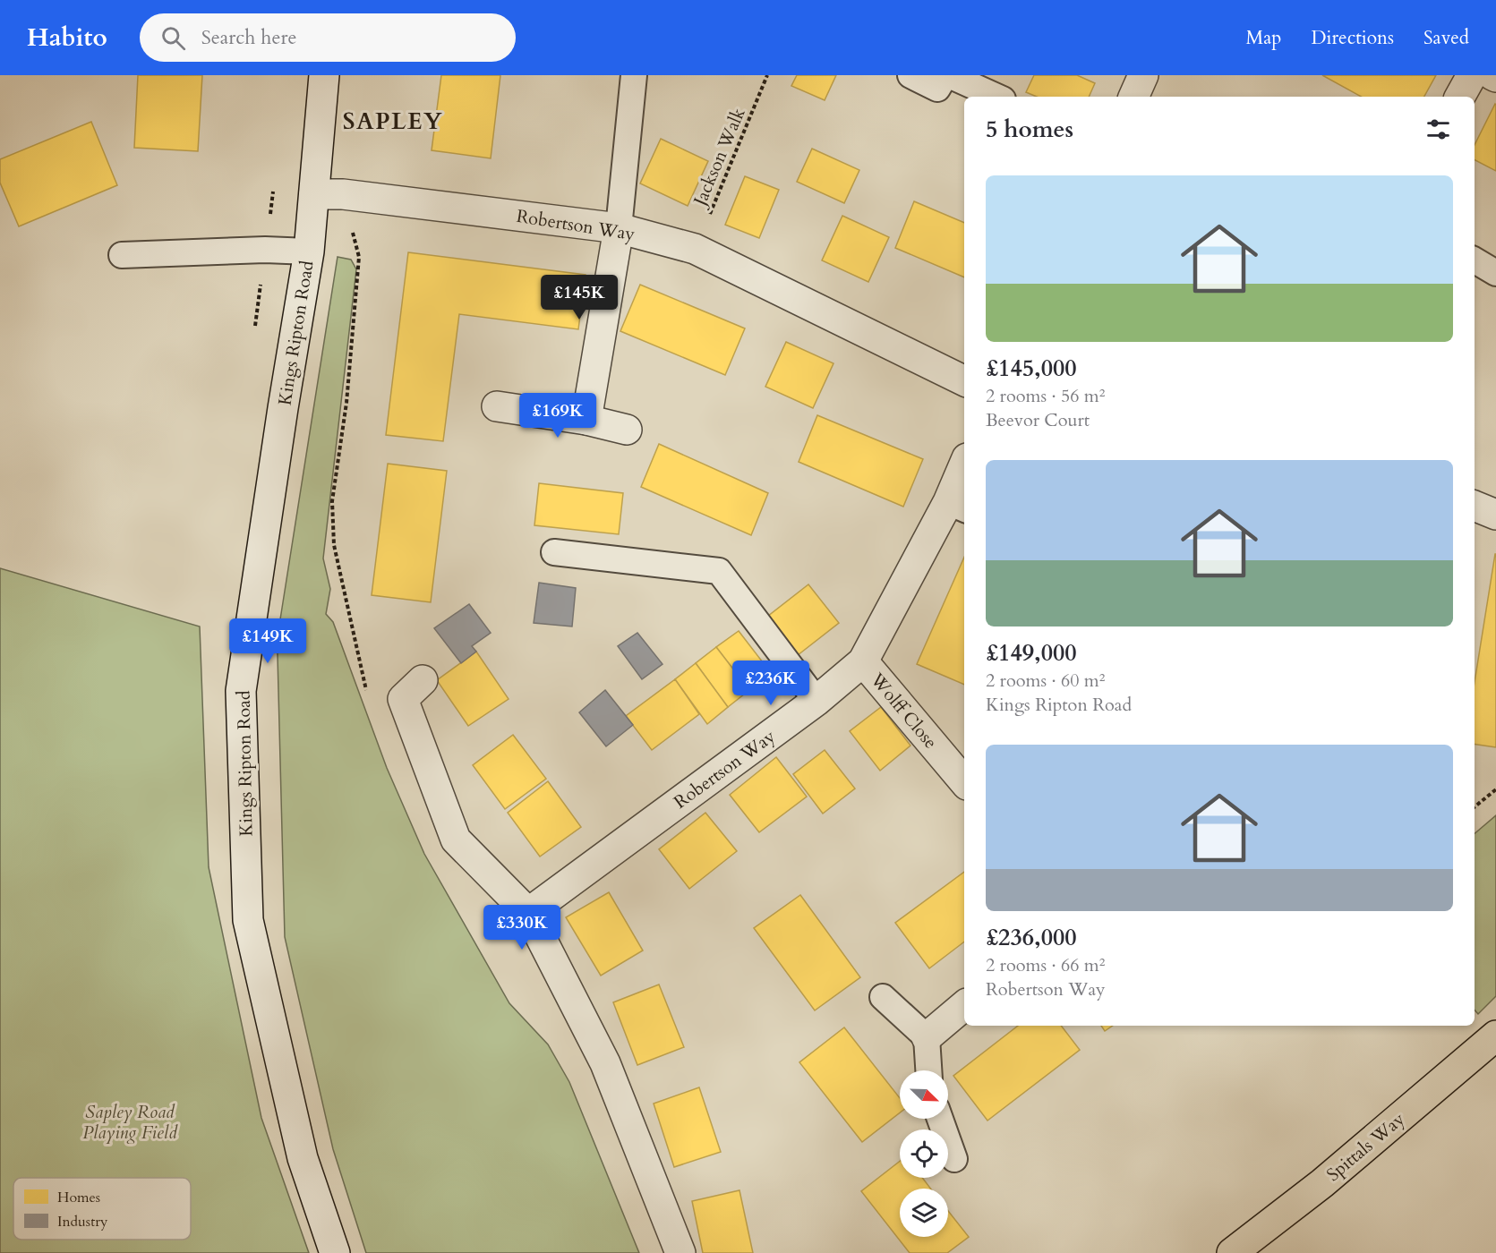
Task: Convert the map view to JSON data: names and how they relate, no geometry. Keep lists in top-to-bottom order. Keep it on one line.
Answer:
{"streets":{"highway":["Spittals Way"],"street":["Robertson Way","Kings Ripton Road","Wolff Close"],"path":["Jackson Walk"]},"crossings":[["Jackson Walk","Robertson Way"],["Robertson Way","Kings Ripton Road"],["Robertson Way","Wolff Close"]],"districts":["SAPLEY"],"parks":["Sapley Road Playing Field"],"legend":["Homes","Industry"],"north":"bottom right","page":{"header":"Habito","search":"Search here","nav":["Map","Directions","Saved"],"heading":"5 homes","list":[{"name":"£145,000","note":"2 rooms · 56 m² · Beevor Court"},{"name":"£149,000","note":"2 rooms · 60 m² · Kings Ripton Road"},{"name":"£236,000","note":"2 rooms · 66 m² · Robertson Way"}],"price":["£145K","£169K","£149K","£236K","£330K"]}}
